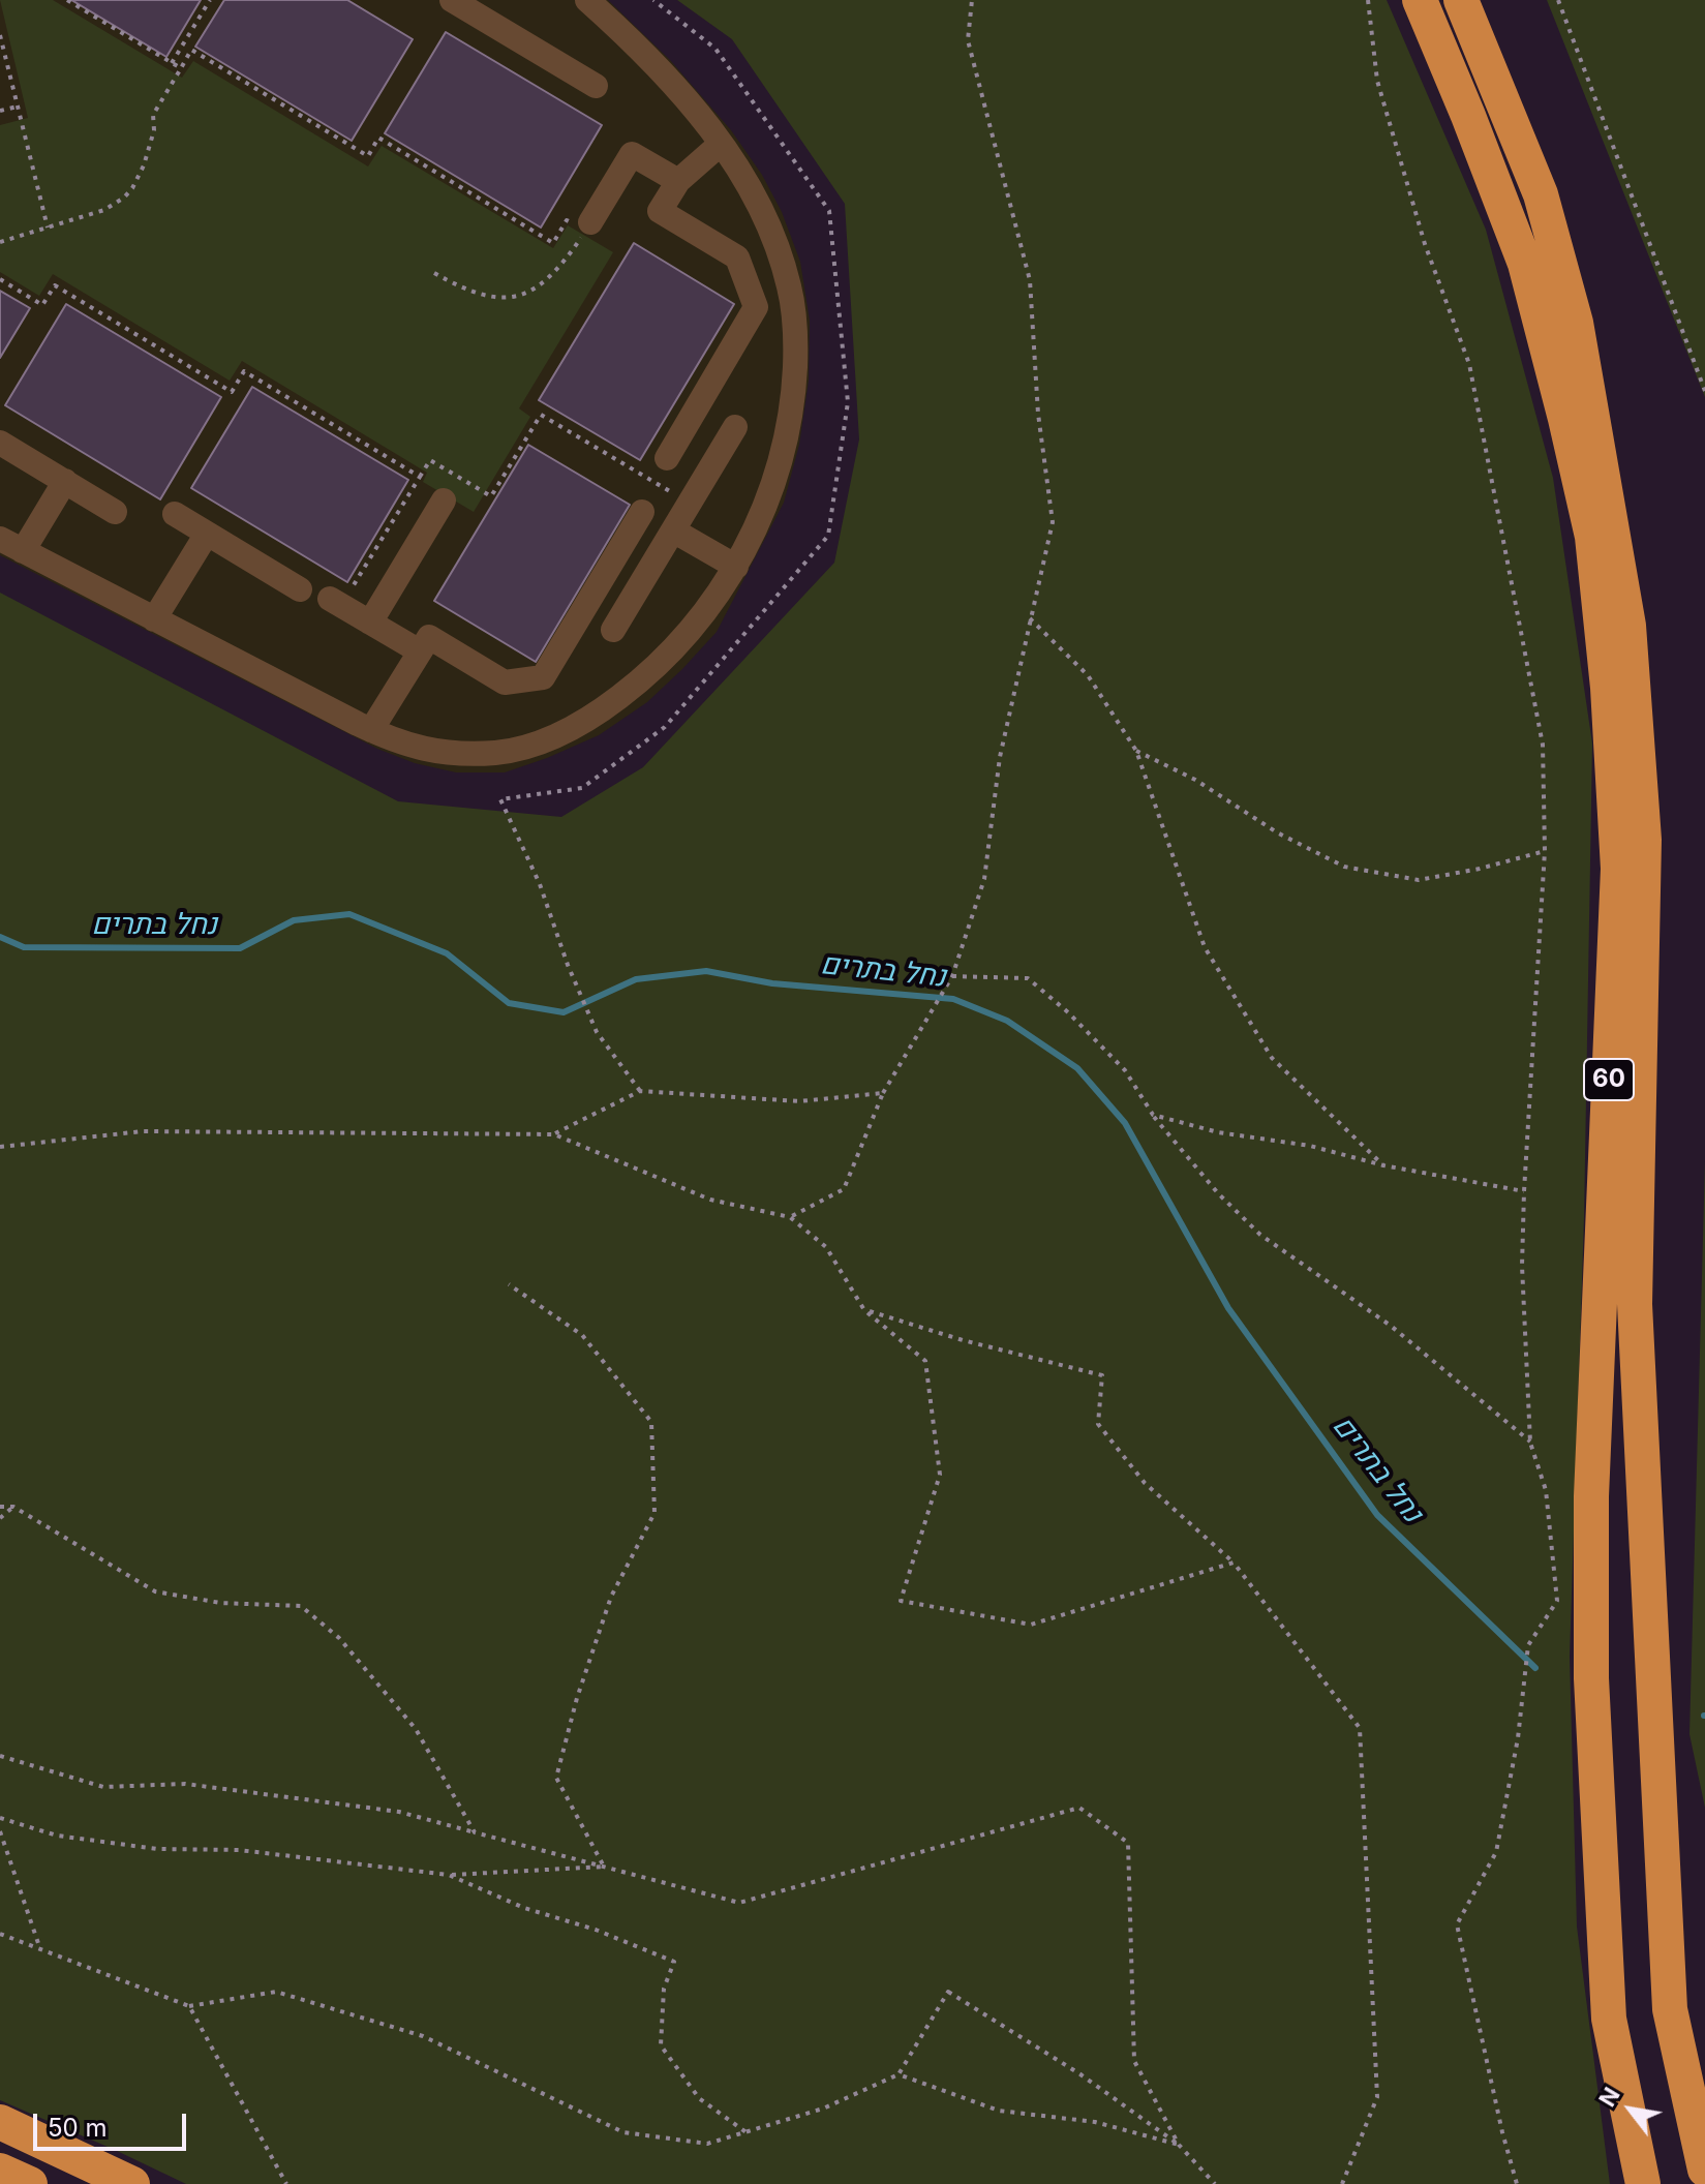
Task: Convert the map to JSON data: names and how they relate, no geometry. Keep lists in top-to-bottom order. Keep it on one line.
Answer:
{"streets":{"highway":["60"]},"water":["נחל בתרים"],"scale_bar":"50 m","north":"top left"}
